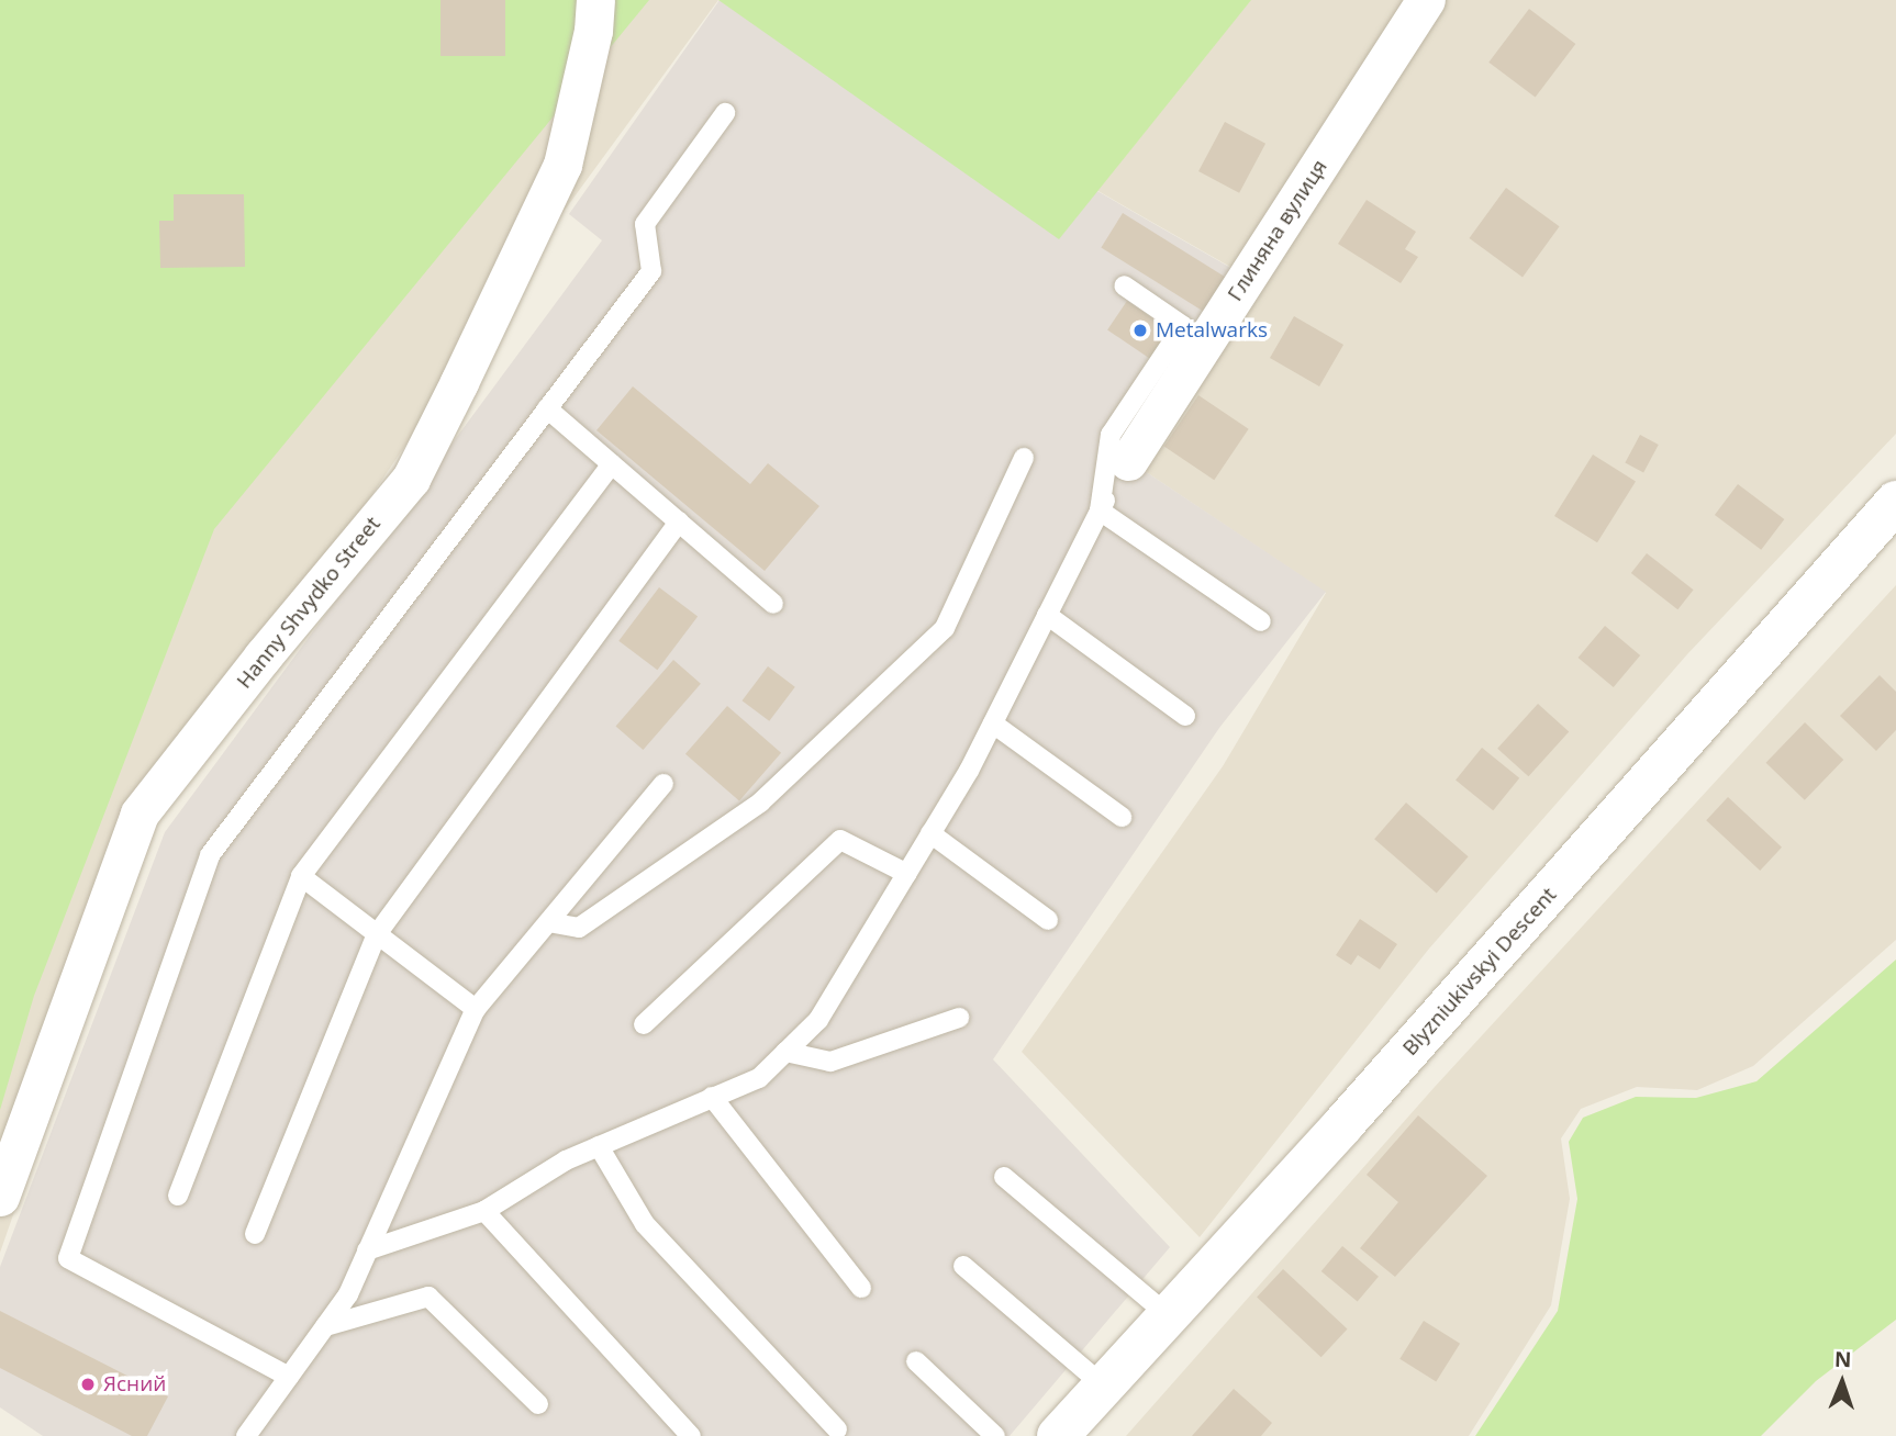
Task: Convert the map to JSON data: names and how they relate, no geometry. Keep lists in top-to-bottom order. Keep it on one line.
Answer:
{"streets":{"street":["Глиняна вулиця","Hanny Shvydko Street","Blyzniukivskyi Descent"]},"places":["Metalwarks","Ясний"],"north":"top"}
